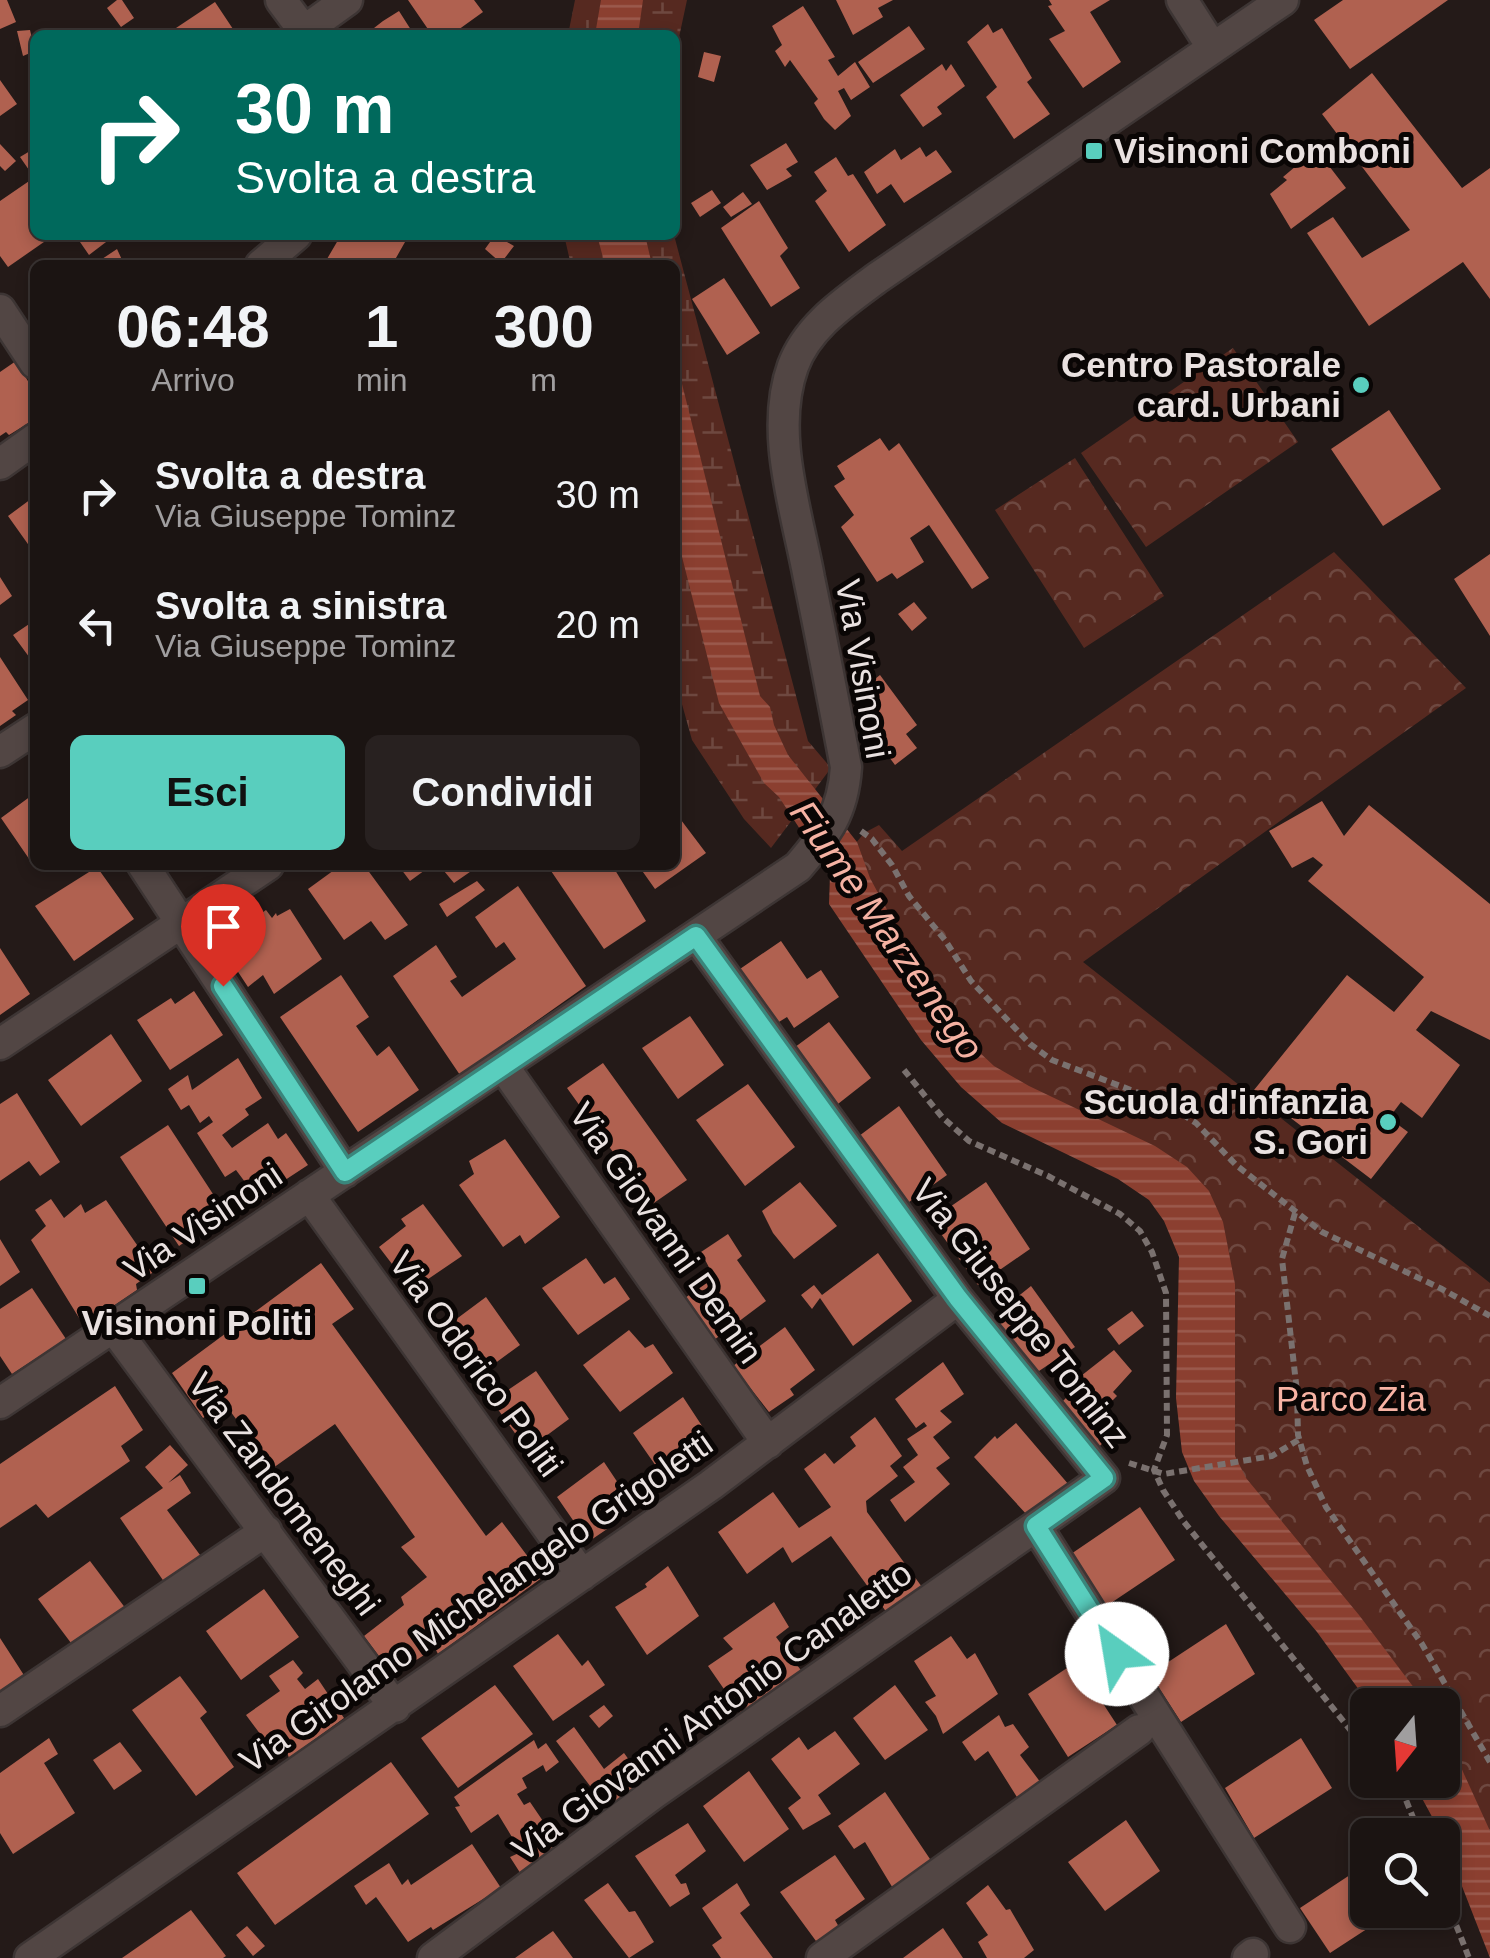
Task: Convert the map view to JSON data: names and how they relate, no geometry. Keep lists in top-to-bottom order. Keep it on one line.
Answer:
{"streets":{"street":["Via Visinoni","Via Giovanni Demin","Via Giuseppe Tominz","Via Odorico Politi","Via Zandomeneghi","Via Girolamo Michelangelo Grigoletti","Via Giovanni Antonio Canaletto"]},"crossings":[["Via Visinoni","Via Giovanni Demin"],["Via Visinoni","Via Giuseppe Tominz"],["Via Visinoni","Via Odorico Politi"],["Via Visinoni","Via Zandomeneghi"],["Via Giovanni Demin","Via Girolamo Michelangelo Grigoletti"],["Via Giuseppe Tominz","Via Girolamo Michelangelo Grigoletti"],["Via Giuseppe Tominz","Via Giovanni Antonio Canaletto"],["Via Odorico Politi","Via Girolamo Michelangelo Grigoletti"],["Via Zandomeneghi","Via Girolamo Michelangelo Grigoletti"]],"water":["Fiume Marzenego"],"parks":["Parco Zia"],"places":{"transit":["Visinoni Comboni","Visinoni Politi"],"other":["Centro Pastorale card. Urbani","Scuola d'infanzia S. Gori"]},"north":"bottom","page":{"turn":["30 m","Svolta a destra"],"eta":["06:48","Arrivo","1","min","300","m"],"list":[{"name":"Svolta a destra","note":"Via Giuseppe Tominz","value":"30 m"},{"name":"Svolta a sinistra","note":"Via Giuseppe Tominz","value":"20 m"}],"buttons":["Esci","Condividi"]}}
